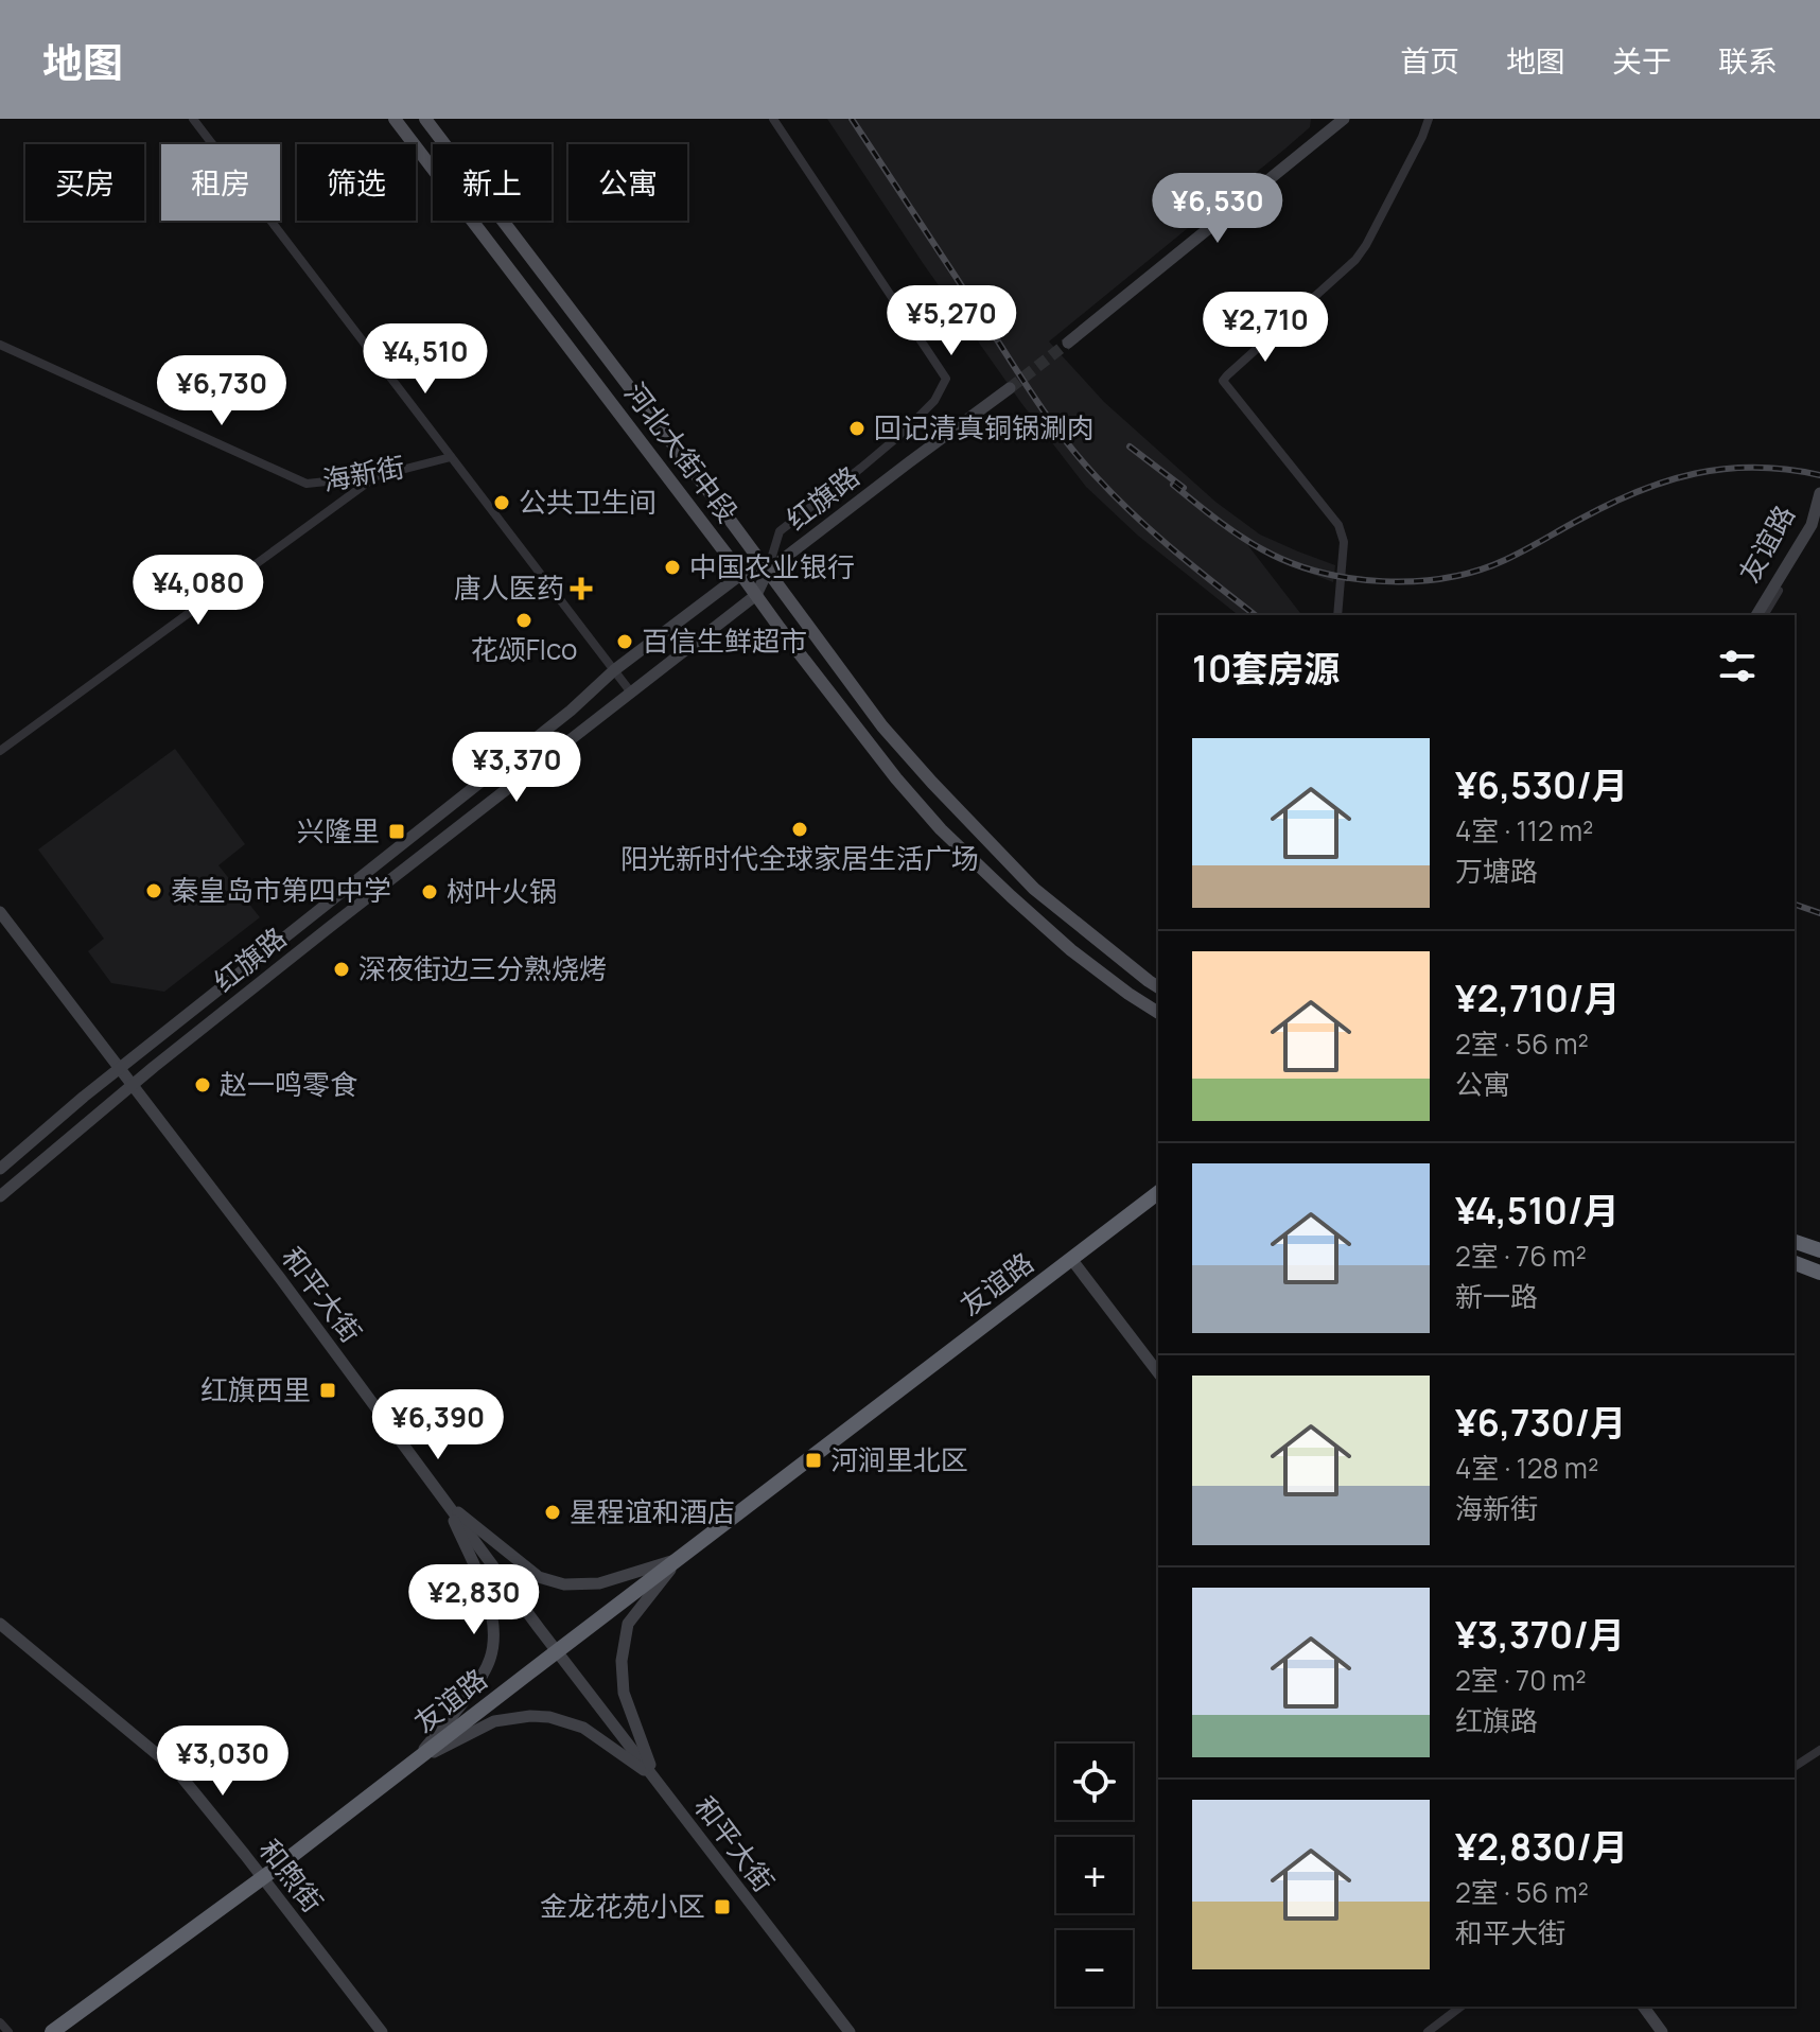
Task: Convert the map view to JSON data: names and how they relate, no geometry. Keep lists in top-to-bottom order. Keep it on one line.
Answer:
{"streets":{"highway":["友谊路"],"main road":["河北大街中段","红旗路","和平大街","和煦街"],"street":["海新街"]},"crossings":[["河北大街中段","红旗路"],["红旗路","和平大街"],["友谊路","和平大街"],["友谊路","和煦街"]],"places":{"other":["回记清真铜锅涮肉","公共卫生间","中国农业银行","花颂Flco","百信生鲜超市","阳光新时代全球家居生活广场","秦皇岛市第四中学","树叶火锅","深夜街边三分熟烧烤","赵一鸣零食","星程谊和酒店"],"health":["唐人医药"],"transit":["兴隆里","红旗西里","河涧里北区","金龙花苑小区"]},"page":{"header":"地图","nav":["首页","地图","关于","联系"],"chip":["买房","租房","筛选","新上","公寓"],"price":["¥6,530","¥5,270","¥2,710","¥4,510","¥6,730","¥4,080","¥3,370","¥6,390","¥2,830","¥3,030"],"heading":"10套房源","list":[{"name":"¥6,530/月","note":"4室 · 112 m² · 万塘路"},{"name":"¥2,710/月","note":"2室 · 56 m² · 公寓"},{"name":"¥4,510/月","note":"2室 · 76 m² · 新一路"},{"name":"¥6,730/月","note":"4室 · 128 m² · 海新街"},{"name":"¥3,370/月","note":"2室 · 70 m² · 红旗路"},{"name":"¥2,830/月","note":"2室 · 56 m² · 和平大街"}],"map_buttons":["+","−"]}}
